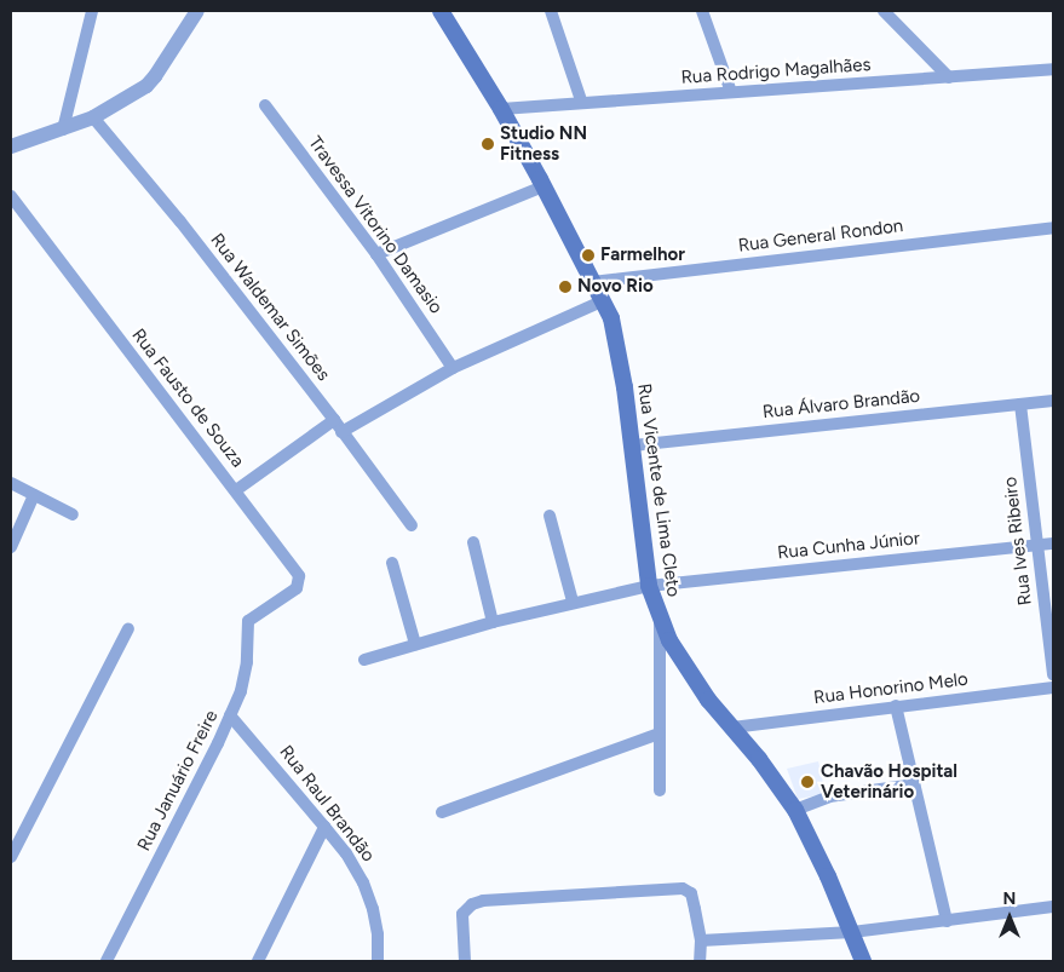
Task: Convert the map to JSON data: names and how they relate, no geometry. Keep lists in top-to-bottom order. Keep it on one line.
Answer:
{"streets":{"main road":["Rua Vicente de Lima Cleto"],"street":["Rua Rodrigo Magalhães","Travessa Vitorino Damasio","Rua General Rondon","Rua Waldemar Simões","Rua Fausto de Souza","Rua Álvaro Brandão","Rua Ives Ribeiro","Rua Cunha Júnior","Rua Honorino Melo","Rua Januário Freire","Rua Raul Brandão"]},"crossings":[["Rua Rodrigo Magalhães","Rua Vicente de Lima Cleto"],["Rua General Rondon","Rua Vicente de Lima Cleto"],["Rua Fausto de Souza","Rua Januário Freire"],["Rua Álvaro Brandão","Rua Vicente de Lima Cleto"],["Rua Álvaro Brandão","Rua Ives Ribeiro"],["Rua Vicente de Lima Cleto","Rua Cunha Júnior"],["Rua Vicente de Lima Cleto","Rua Honorino Melo"],["Rua Ives Ribeiro","Rua Cunha Júnior"],["Rua Januário Freire","Rua Raul Brandão"]],"places":["Studio NN Fitness","Farmelhor","Novo Rio","Chavão Hospital Veterinário"],"north":"top"}
